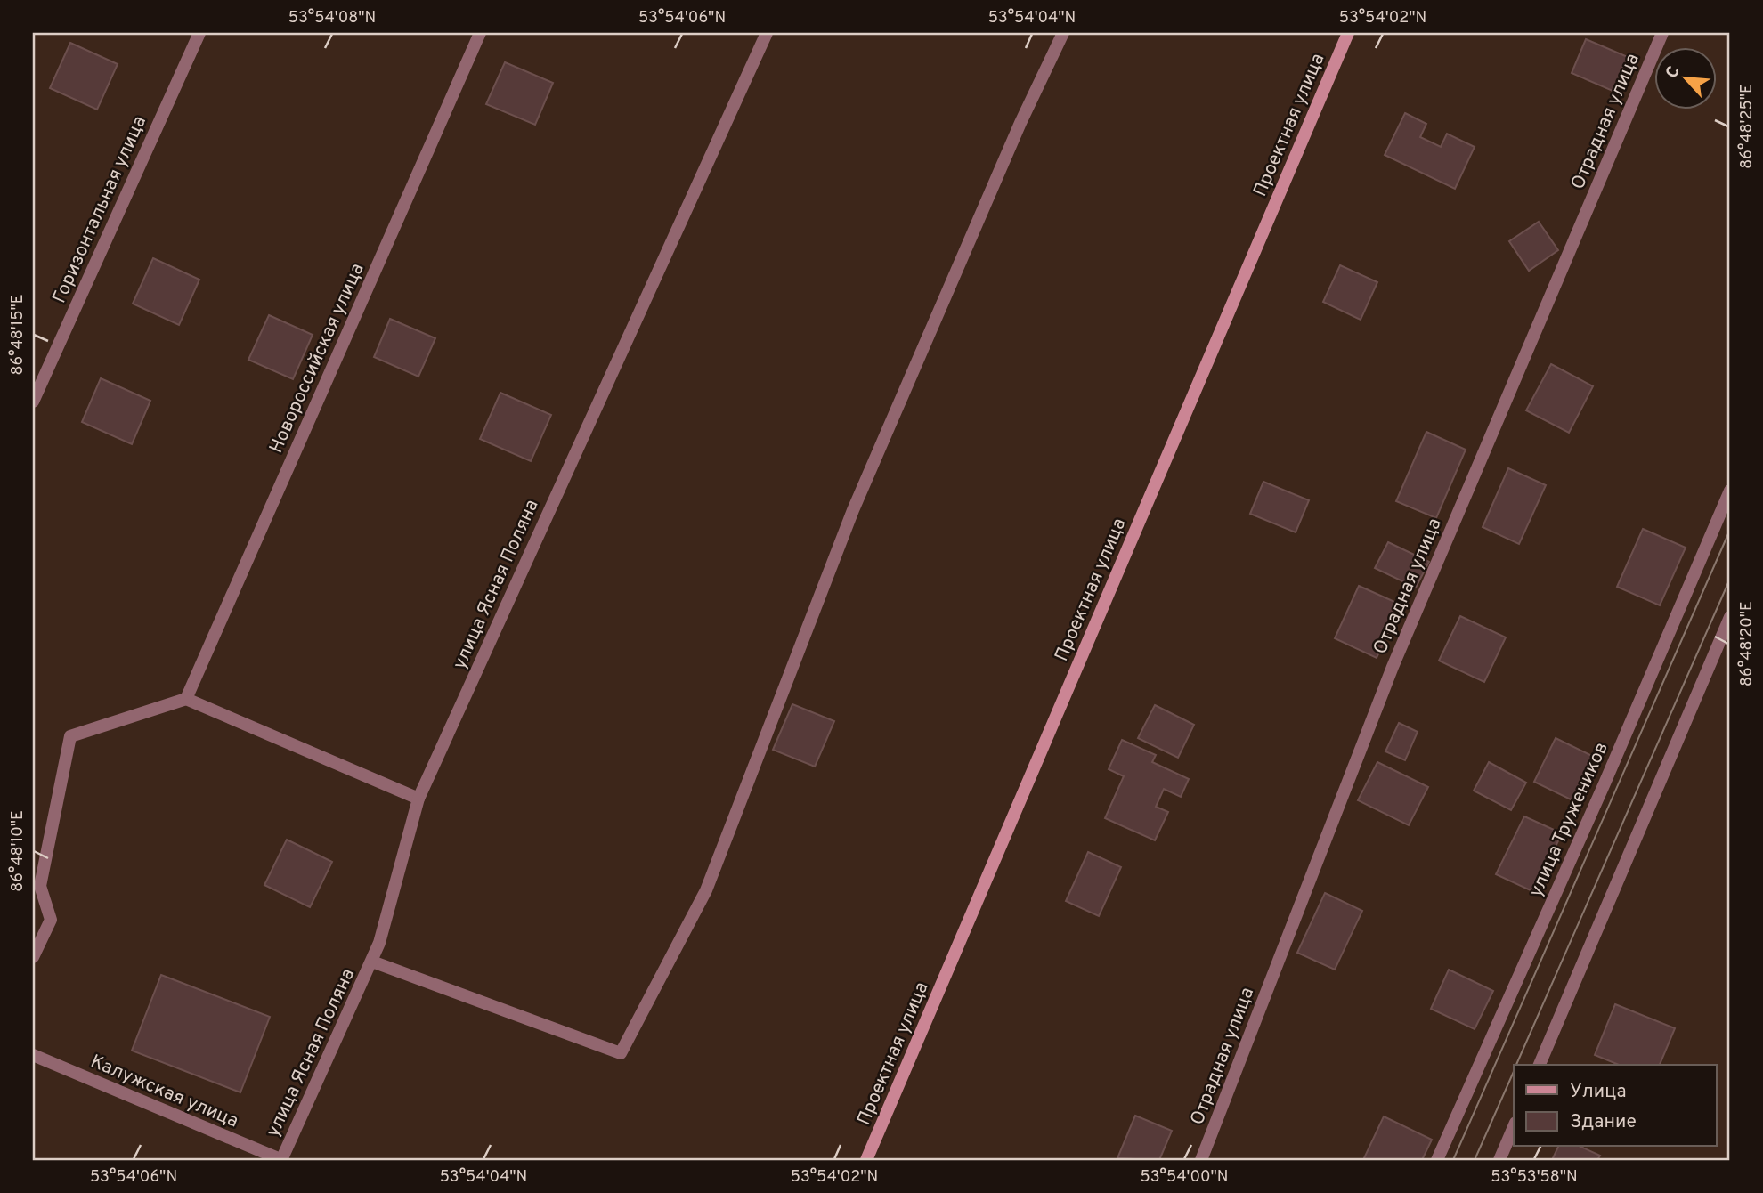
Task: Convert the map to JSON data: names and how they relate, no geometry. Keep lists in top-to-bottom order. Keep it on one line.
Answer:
{"streets":{"main road":["Проектная улица"],"street":["Отрадная улица","Горизонтальная улица","Новороссийская улица","улица Ясная Поляна","улица Тружеников","Калужская улица"]},"crossings":[["улица Ясная Поляна","Калужская улица"]],"legend":["Улица","Здание"],"north":"top left","coordinates":["53°54'08\"N","53°54'06\"N","53°54'04\"N","53°54'02\"N","86°48'25\"E","86°48'15\"E","86°48'20\"E","86°48'10\"E","53°54'00\"N","53°53'58\"N"]}
